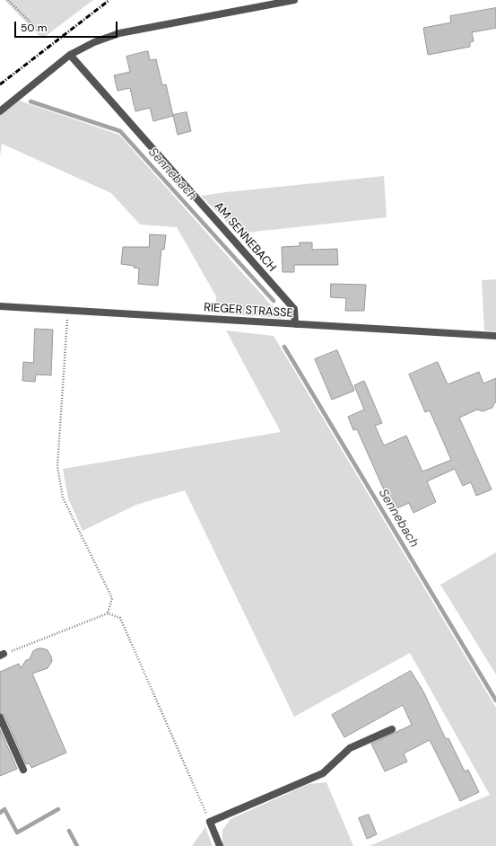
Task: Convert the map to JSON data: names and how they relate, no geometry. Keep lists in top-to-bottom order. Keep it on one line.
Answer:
{"streets":{"street":["AM SENNEBACH","RIEGER STRASSE"]},"crossings":[["AM SENNEBACH","RIEGER STRASSE"]],"water":["Sennebach"],"scale_bar":"50 m"}
